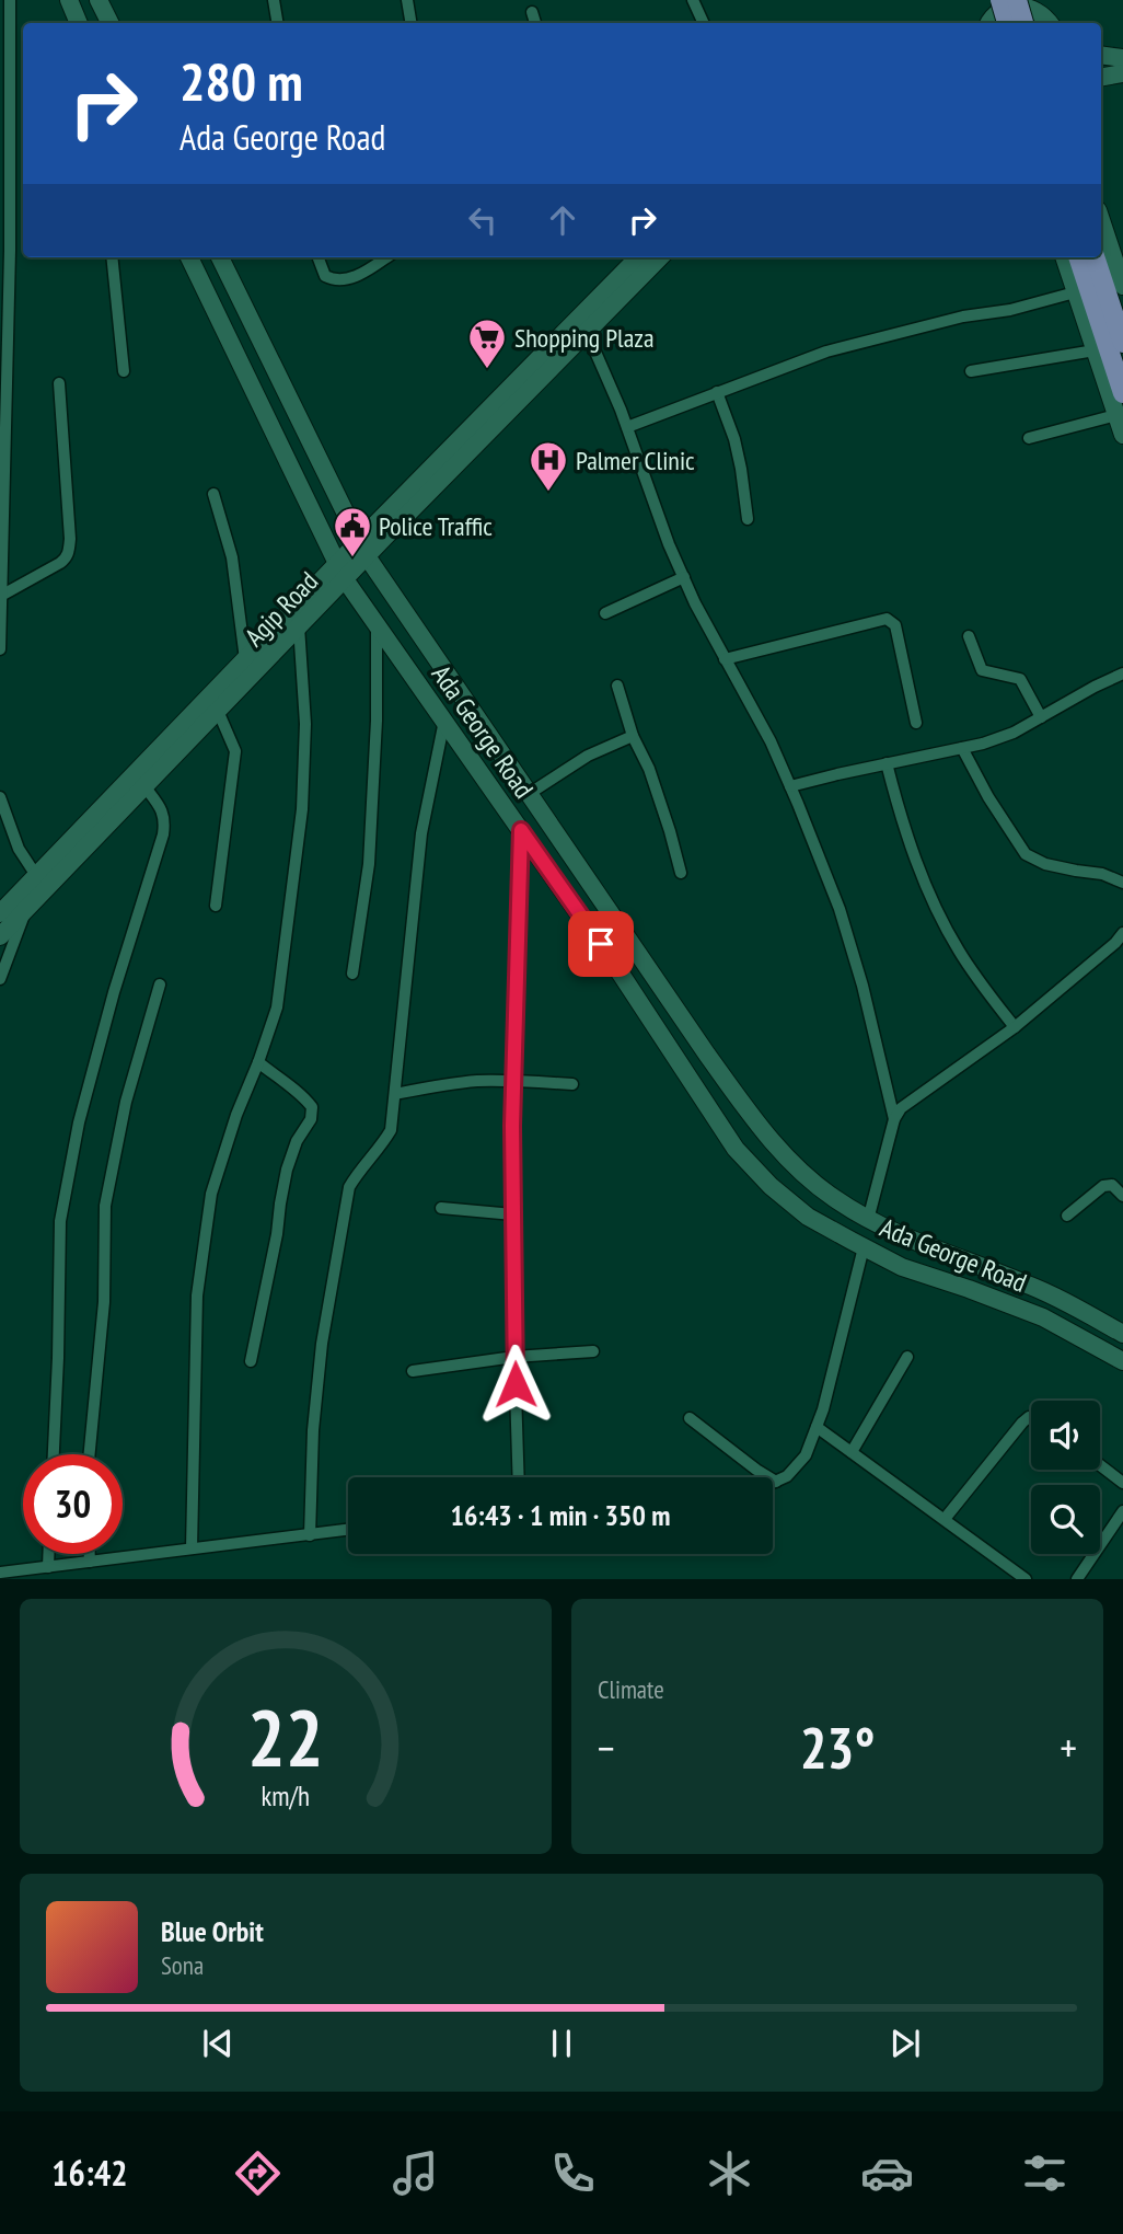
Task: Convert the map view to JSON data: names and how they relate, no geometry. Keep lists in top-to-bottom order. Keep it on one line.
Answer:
{"streets":{"main road":["Agip Road","Ada George Road"]},"crossings":[["Agip Road","Ada George Road"]],"places":{"supermarket":["Shopping Plaza"],"hospital":["Palmer Clinic"],"public building":["Police Traffic"]},"page":{"turn":["280 m","Ada George Road"],"limit":"30","trip":"16:43 · 1 min · 350 m","tile":"Climate","heat":["−","23°","+"],"song":["Blue Orbit","Sona"],"tabs":"16:42","gauge":["22","km/h"]}}
